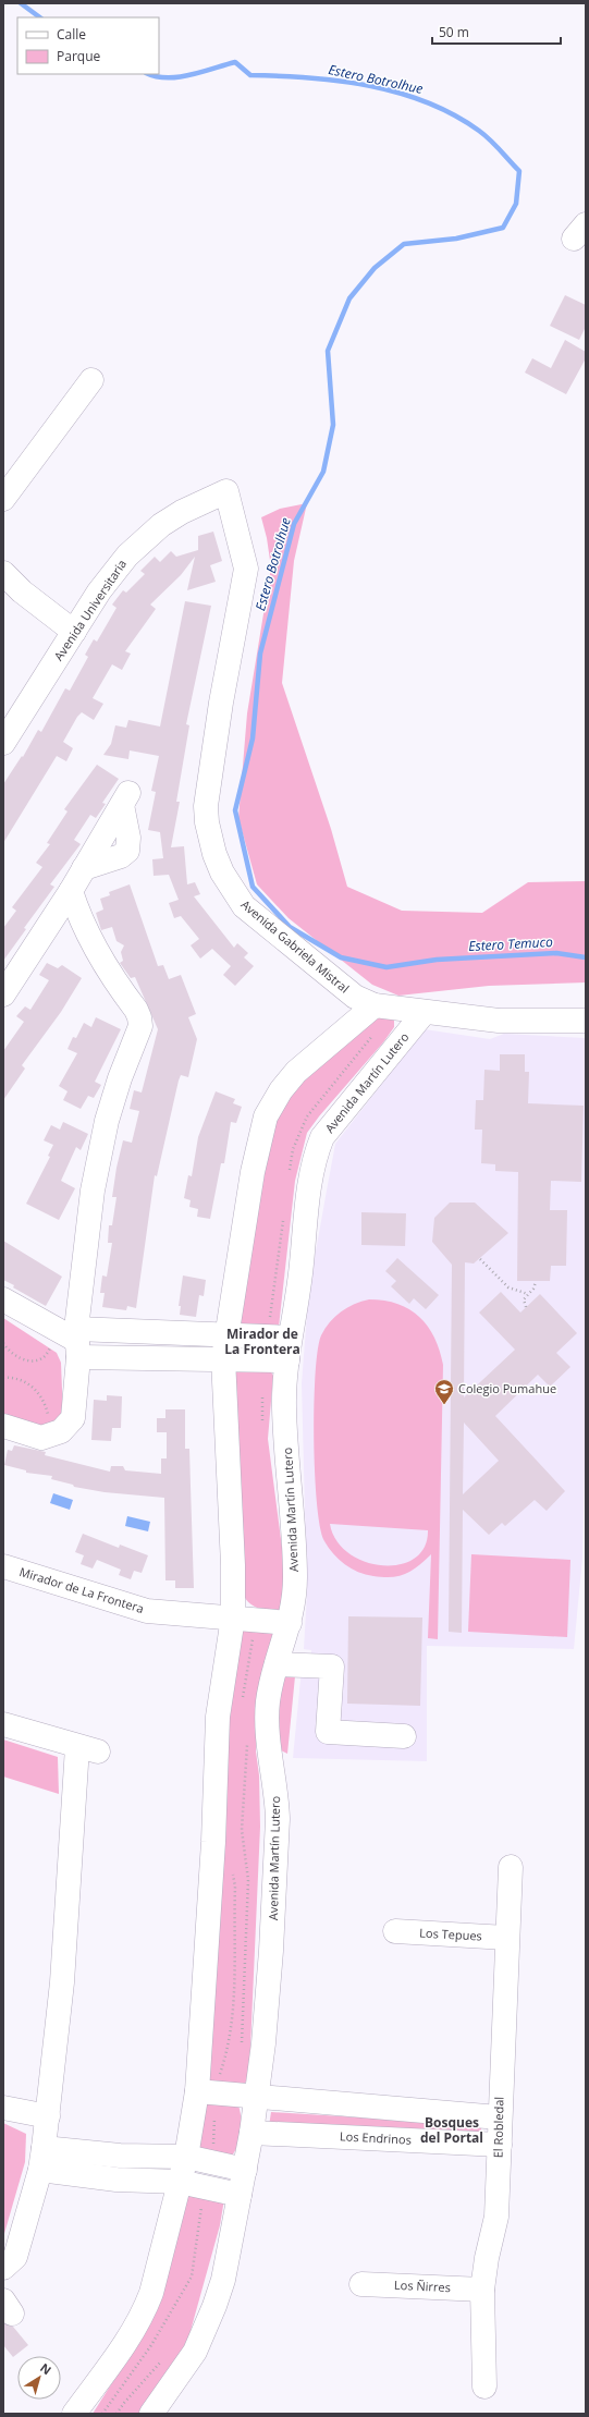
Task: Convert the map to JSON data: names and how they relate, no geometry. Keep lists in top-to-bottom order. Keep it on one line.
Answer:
{"streets":{"street":["Avenida Universitaria","Avenida Gabriela Mistral","Avenida Martín Lutero","Mirador de La Frontera","Los Tepues","El Robledal","Los Endrinos","Los Ñirres"]},"crossings":[["Avenida Universitaria","Avenida Gabriela Mistral"],["Avenida Gabriela Mistral","Avenida Martín Lutero"],["Avenida Martín Lutero","Mirador de La Frontera"],["Avenida Martín Lutero","Los Endrinos"],["Los Tepues","El Robledal"],["El Robledal","Los Endrinos"],["El Robledal","Los Ñirres"]],"districts":["Mirador de La Frontera","Bosques del Portal"],"water":["Estero Botrolhue","Estero Temuco"],"places":{"school or university":["Colegio Pumahue"]},"legend":["Calle","Parque"],"scale_bar":"50 m","north":"top right"}
